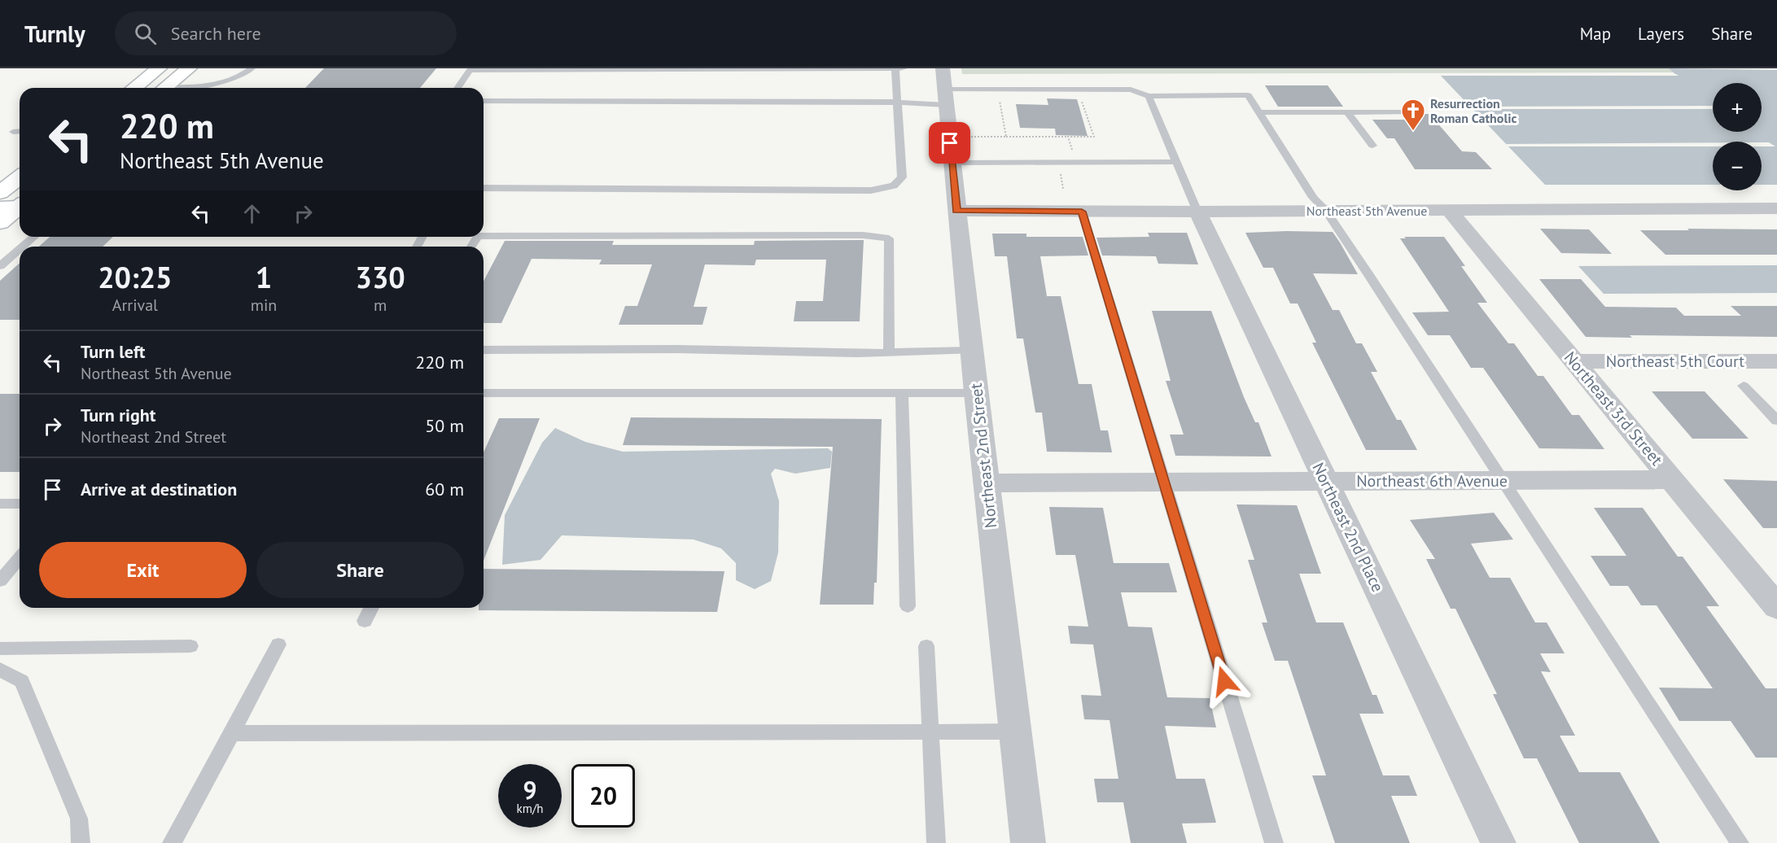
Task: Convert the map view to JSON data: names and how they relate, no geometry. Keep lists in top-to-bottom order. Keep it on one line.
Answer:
{"streets":{"street":["Northeast 5th Avenue","Northeast 5th Court","Northeast 3rd Street","Northeast 2nd Street","Northeast 6th Avenue","Northeast 2nd Place"]},"crossings":[["Northeast 5th Avenue","Northeast 3rd Street"],["Northeast 5th Avenue","Northeast 2nd Street"],["Northeast 5th Avenue","Northeast 2nd Place"],["Northeast 5th Court","Northeast 3rd Street"],["Northeast 3rd Street","Northeast 6th Avenue"],["Northeast 2nd Street","Northeast 6th Avenue"],["Northeast 6th Avenue","Northeast 2nd Place"]],"places":{"church":["Resurrection Roman Catholic"]},"page":{"header":"Turnly","search":"Search here","nav":["Map","Layers","Share"],"map_buttons":["+","−"],"turn":["220 m","Northeast 5th Avenue"],"eta":["20:25","Arrival","1","min","330","m"],"list":[{"name":"Turn left","note":"Northeast 5th Avenue","value":"220 m"},{"name":"Turn right","note":"Northeast 2nd Street","value":"50 m"},{"name":"Arrive at destination","value":"60 m"}],"buttons":["Exit","Share"],"speed":"9 km/h","limit":"20"}}
